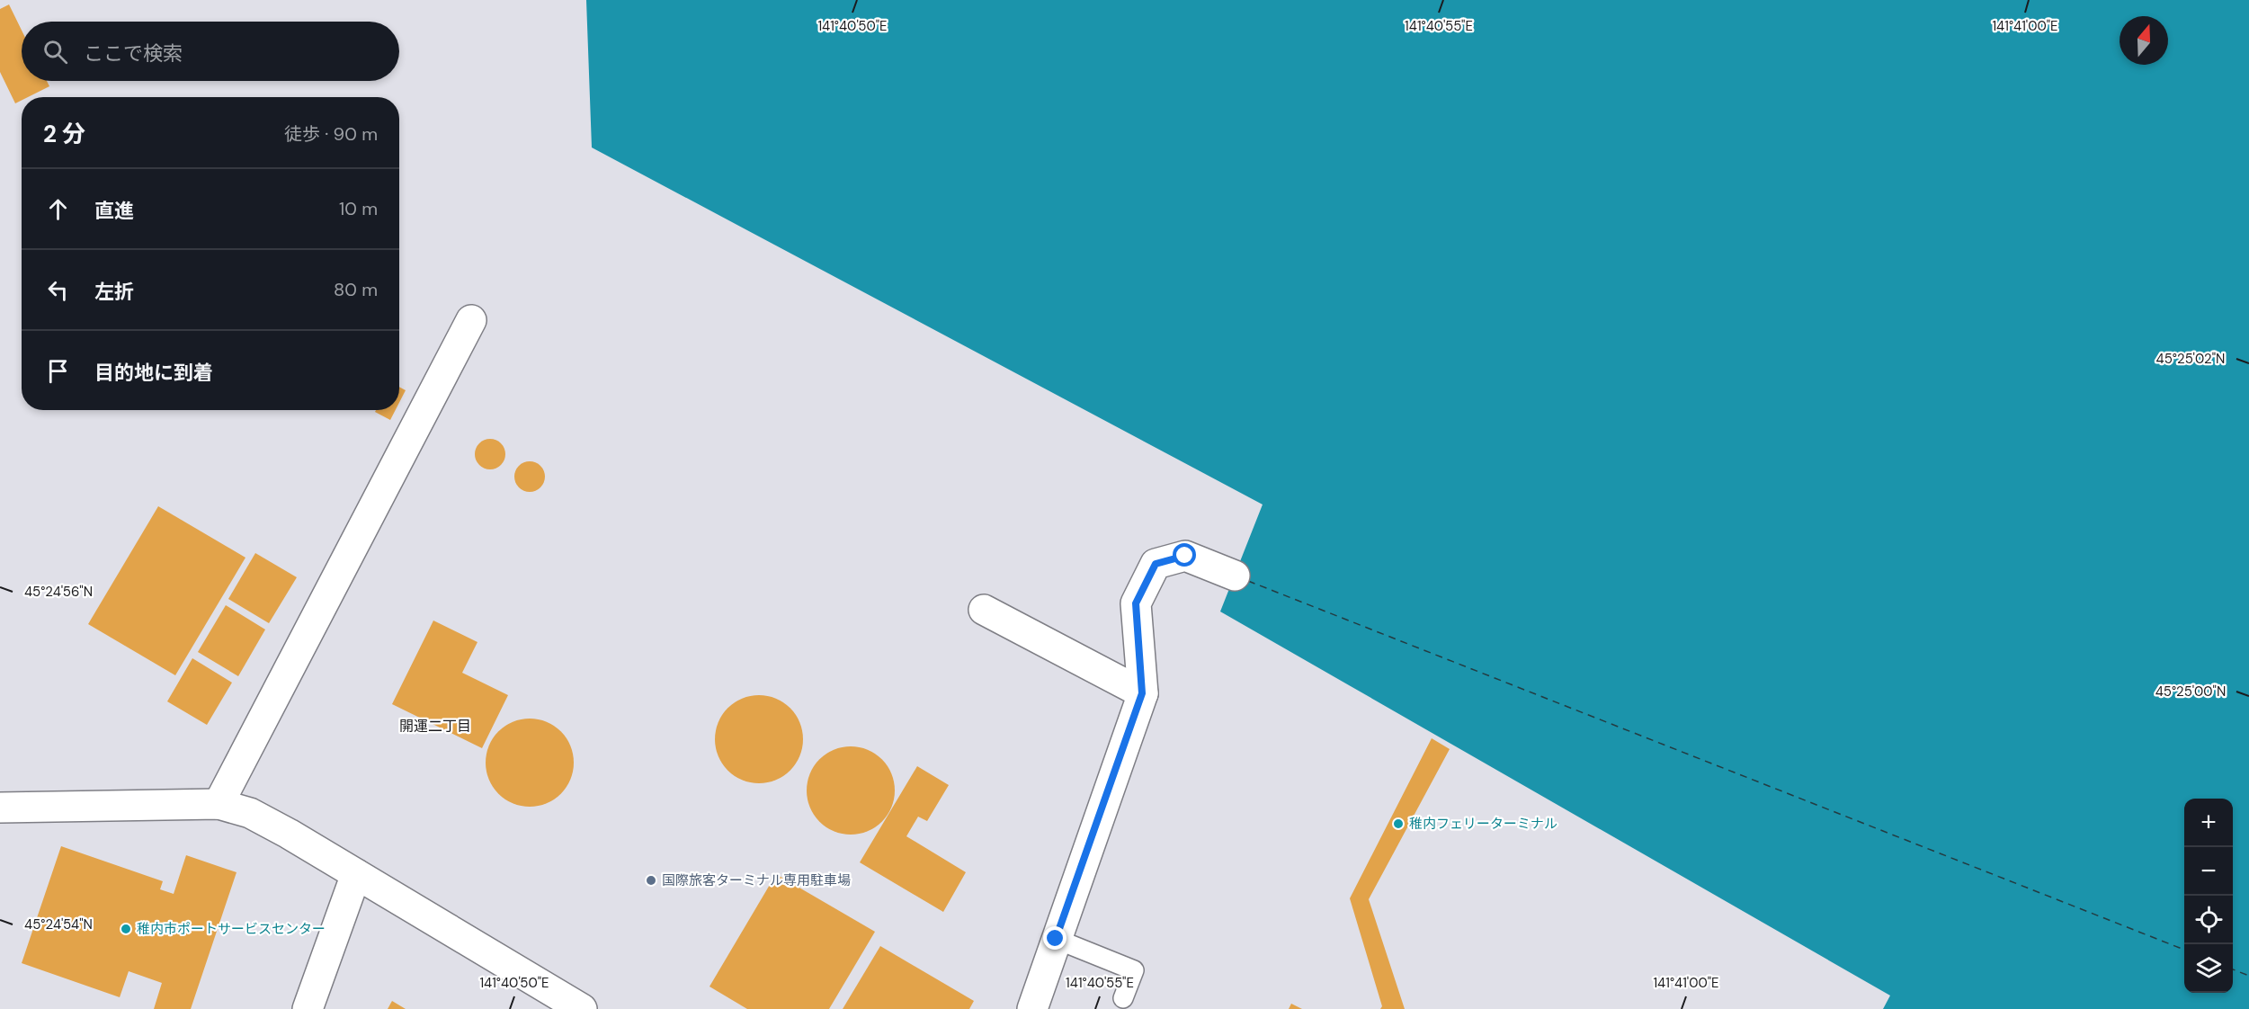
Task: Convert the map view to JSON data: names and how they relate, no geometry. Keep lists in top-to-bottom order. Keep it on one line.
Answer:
{"districts":["開運二丁目"],"places":["稚内フェリーターミナル","国際旅客ターミナル専用駐車場","稚内市ポートサービスセンター"],"north":"top","page":{"search":"ここで検索","heading":["2 分","徒歩 · 90 m"],"list":[["直進","10 m"],["左折","80 m"],"目的地に到着"],"map_buttons":["+","−"]},"coordinates":["141°40'50\"E","141°41'00\"E","141°40'55\"E","45°25'02\"N","45°24'56\"N","45°25'00\"N","45°24'54\"N"]}
